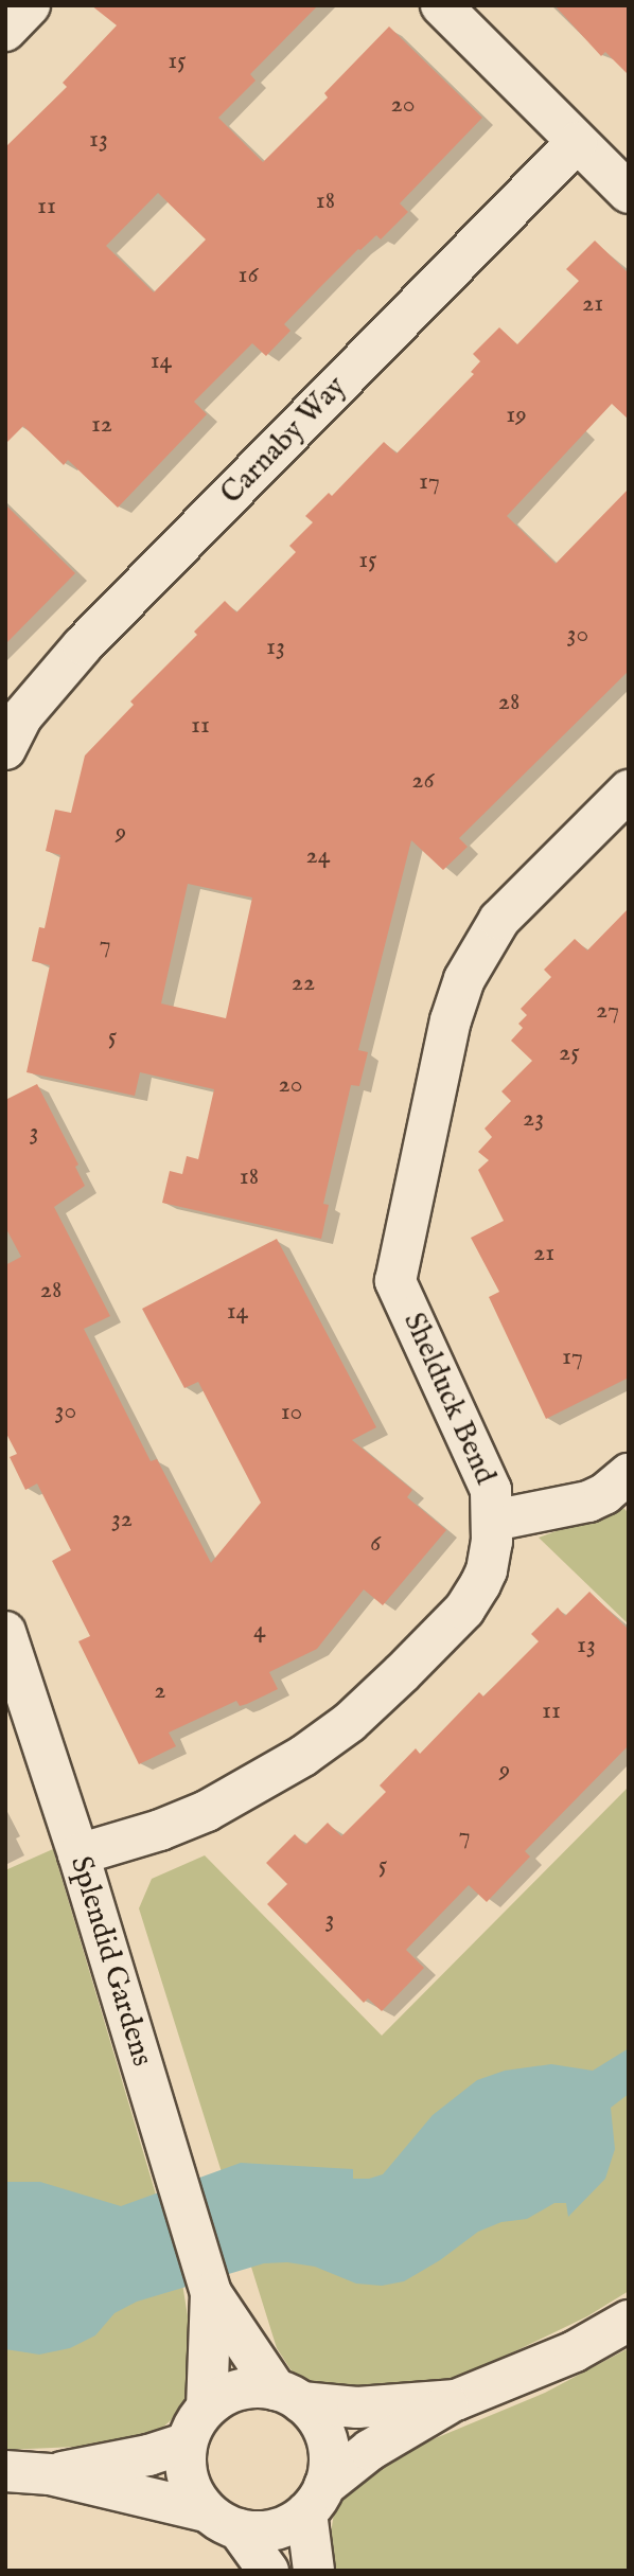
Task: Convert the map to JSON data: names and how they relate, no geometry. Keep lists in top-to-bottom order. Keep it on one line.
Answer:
{"streets":{"street":["Carnaby Way","Shelduck Bend","Splendid Gardens"]},"crossings":[["Shelduck Bend","Splendid Gardens"]],"house_numbers":["15","20","13","18","11","16","21","14","19","12","17","15","30","13","28","11","26","9","24","7","22","27","5","25","20","23","3","18","21","28","14","17","30","10","32","6","4","13","2","11","9","7","5","3"]}
